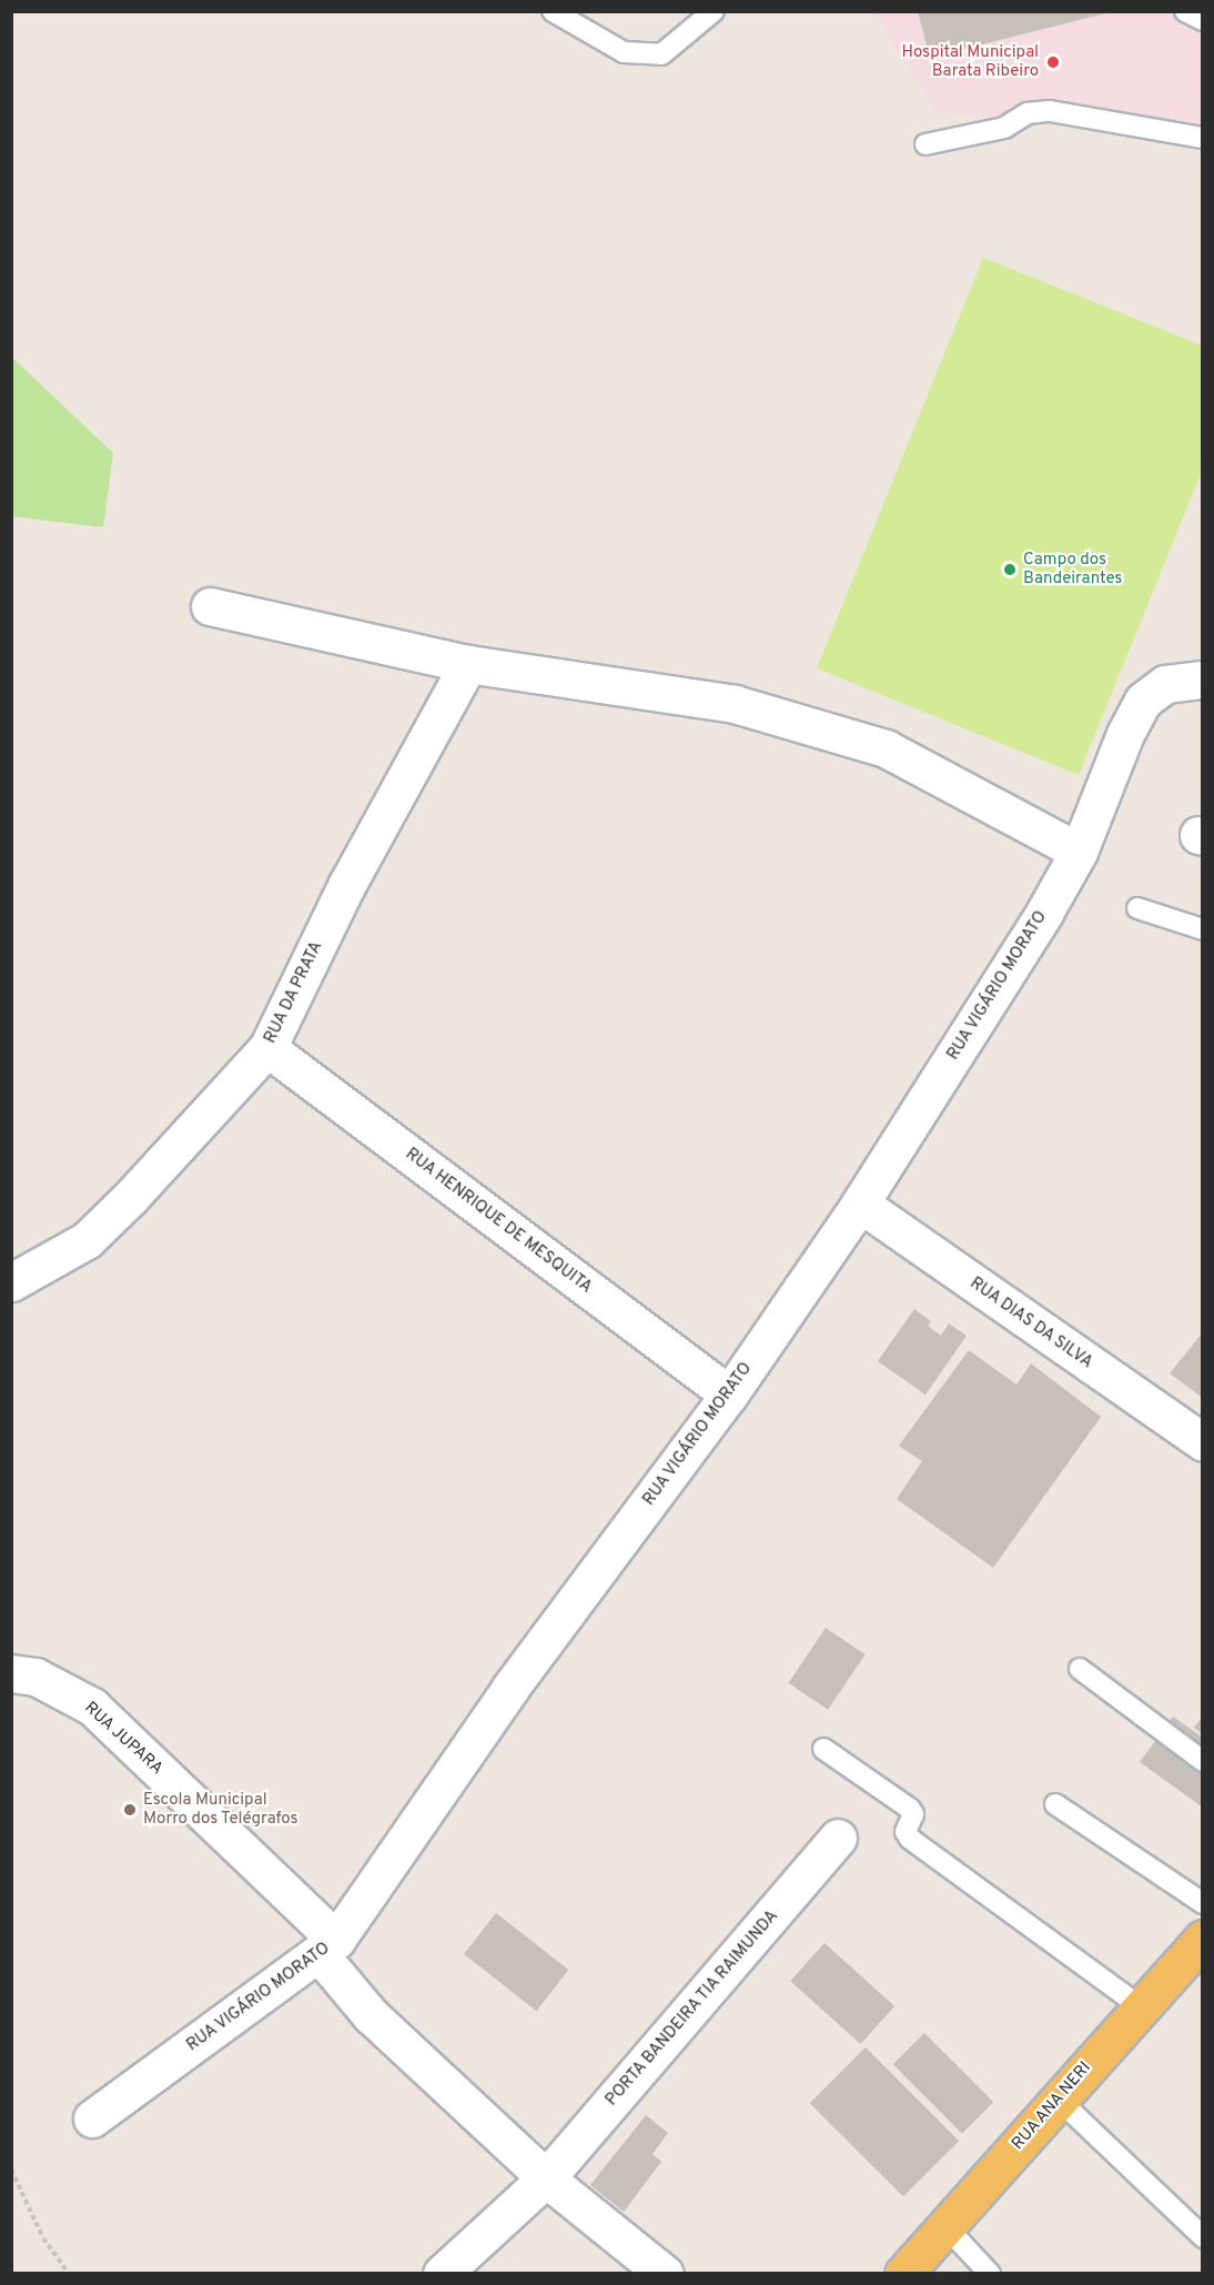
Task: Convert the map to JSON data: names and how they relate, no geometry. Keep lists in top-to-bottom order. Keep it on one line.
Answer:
{"streets":{"main road":["RUA ANA NERI"],"street":["RUA VIGÁRIO MORATO","RUA DA PRATA","RUA HENRIQUE DE MESQUITA","RUA DIAS DA SILVA","RUA JUPARA","PORTA BANDEIRA TIA RAIMUNDA"]},"crossings":[["RUA VIGÁRIO MORATO","RUA HENRIQUE DE MESQUITA"],["RUA VIGÁRIO MORATO","RUA DIAS DA SILVA"],["RUA VIGÁRIO MORATO","RUA JUPARA"],["RUA DA PRATA","RUA HENRIQUE DE MESQUITA"],["RUA JUPARA","PORTA BANDEIRA TIA RAIMUNDA"]],"places":["Hospital Municipal Barata Ribeiro","Campo dos Bandeirantes","Escola Municipal Morro dos Telégrafos"]}
